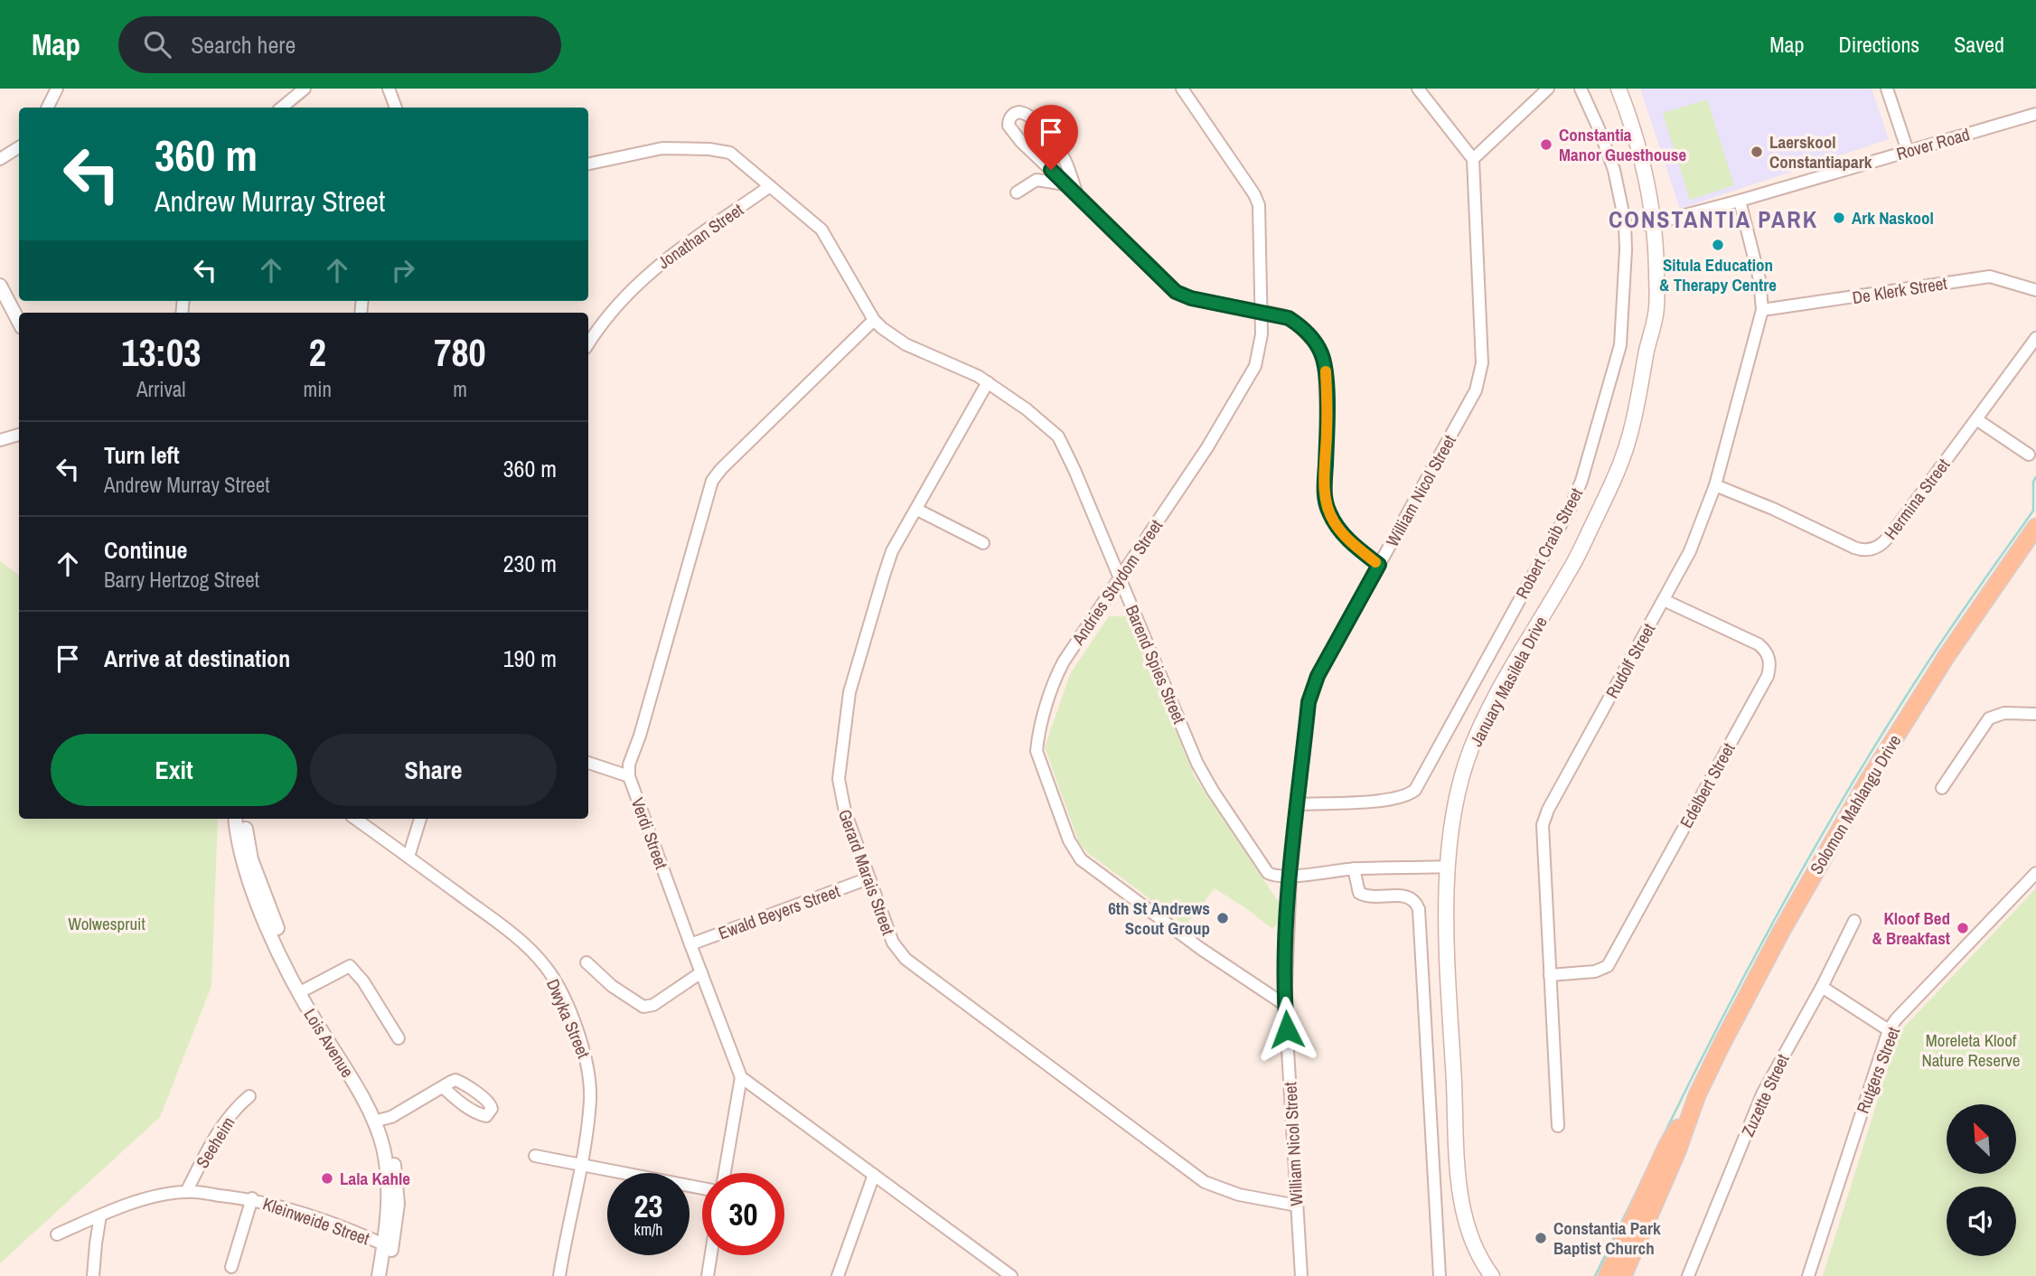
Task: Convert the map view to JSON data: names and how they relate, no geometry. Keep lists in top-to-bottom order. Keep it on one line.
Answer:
{"streets":{"main road":["January Masilela Drive","Solomon Mahlangu Drive"],"street":["Rover Road","Jonathan Street","De Klerk Street","William Nicol Street","Hermina Street","Robert Craib Street","Andries Strydom Street","Rudolf Street","Barend Spies Street","Edelbert Street","Verdi Street","Gerard Marais Street","Ewald Beyers Street","Dwyka Street","Lois Avenue","Rutgers Street","Zuzette Street","Seeheim","Kleinweide Street"]},"crossings":[["Rover Road","Rudolf Street"],["Rover Road","January Masilela Drive"],["Jonathan Street","Barend Spies Street"],["De Klerk Street","Rudolf Street"],["William Nicol Street","Robert Craib Street"],["William Nicol Street","Andries Strydom Street"],["William Nicol Street","Barend Spies Street"],["William Nicol Street","Gerard Marais Street"],["Hermina Street","Rudolf Street"],["Andries Strydom Street","Barend Spies Street"],["Rudolf Street","Edelbert Street"],["Barend Spies Street","Verdi Street"],["Barend Spies Street","Gerard Marais Street"],["Verdi Street","Ewald Beyers Street"],["Gerard Marais Street","Ewald Beyers Street"],["Lois Avenue","Kleinweide Street"],["Seeheim","Kleinweide Street"]],"districts":["CONSTANTIA PARK"],"parks":["Wolwespruit","Moreleta Kloof Nature Reserve"],"places":["Constantia Manor Guesthouse","Laerskool Constantiapark","Ark Naskool","Situla Education & Therapy Centre","6th St Andrews Scout Group","Kloof Bed & Breakfast","Lala Kahle","Constantia Park Baptist Church"],"north":"top left","page":{"header":"Map","search":"Search here","nav":["Map","Directions","Saved"],"turn":["360 m","Andrew Murray Street"],"eta":["13:03","Arrival","2","min","780","m"],"list":[{"name":"Turn left","note":"Andrew Murray Street","value":"360 m"},{"name":"Continue","note":"Barry Hertzog Street","value":"230 m"},{"name":"Arrive at destination","value":"190 m"}],"buttons":["Exit","Share"],"speed":"23 km/h","limit":"30"}}
